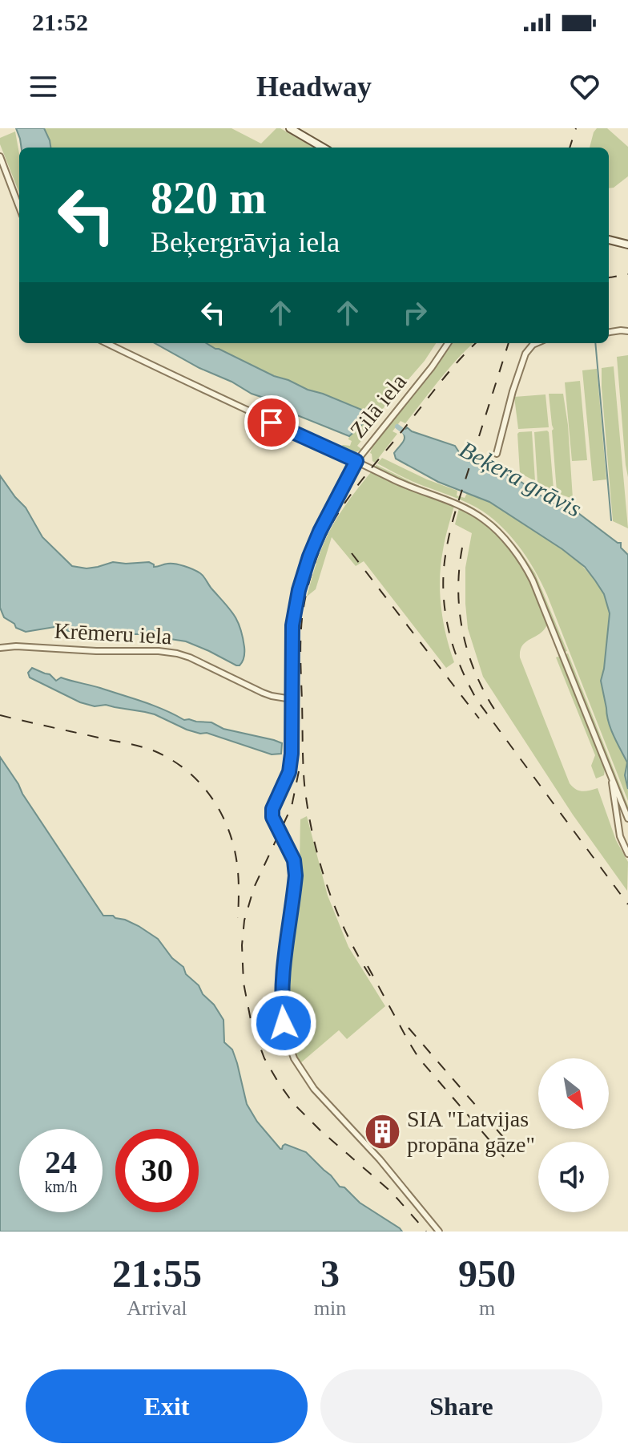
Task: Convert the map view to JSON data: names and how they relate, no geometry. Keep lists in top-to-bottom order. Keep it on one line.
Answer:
{"streets":{"street":["Zilā iela","Krēmeru iela"]},"crossings":[["Zilā iela","Krēmeru iela"]],"water":["Beķera grāvis"],"places":{"building":["SIA \"Latvijas propāna gāze\""]},"north":"bottom right","page":{"status":"21:52","header":"Headway","turn":["820 m","Beķergrāvja iela"],"speed":"24 km/h","limit":"30","eta":["21:55","Arrival","3","min","950","m"],"buttons":["Exit","Share"]}}
